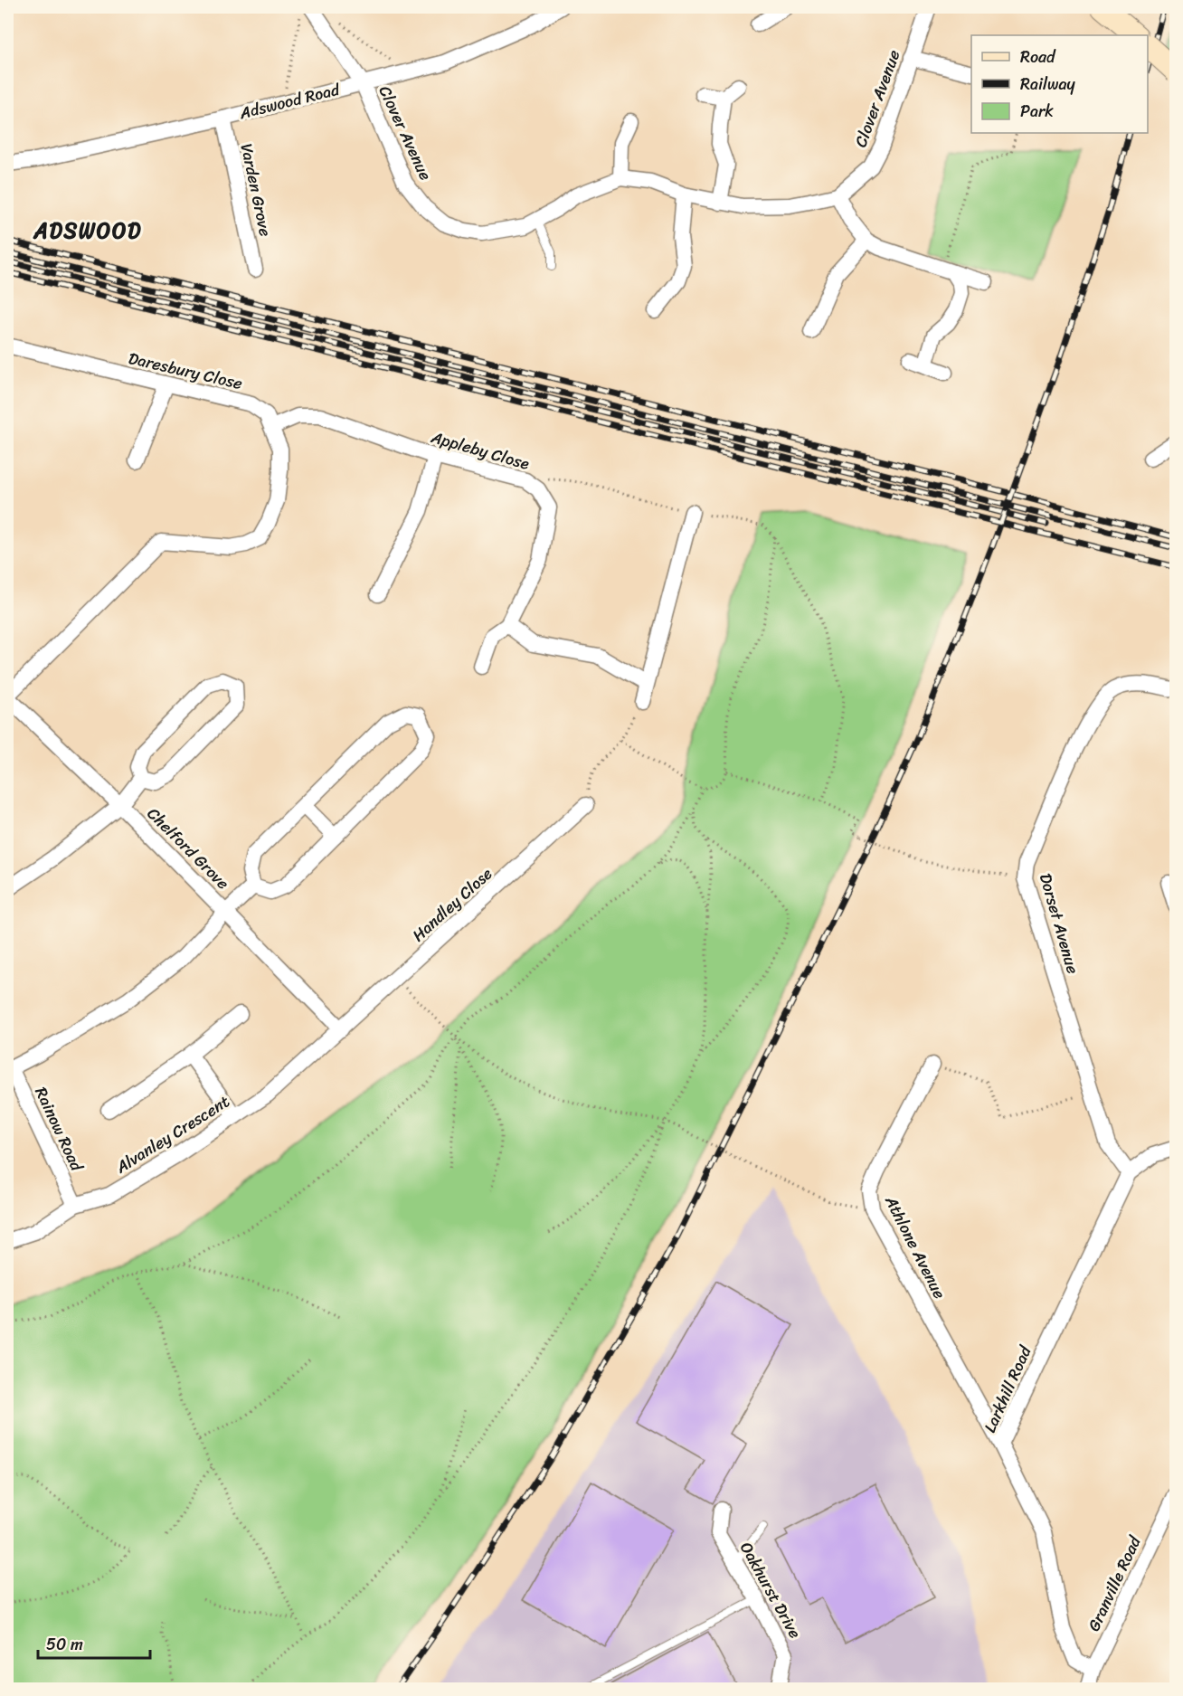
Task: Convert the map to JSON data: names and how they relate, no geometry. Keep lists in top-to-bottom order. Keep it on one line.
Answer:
{"streets":{"street":["Clover Avenue","Adswood Road","Varden Grove","Daresbury Close","Appleby Close","Chelford Grove","Handley Close","Dorset Avenue","Rainow Road","Alvanley Crescent","Athlone Avenue","Larkhill Road","Granville Road","Oakhurst Drive"]},"crossings":[["Clover Avenue","Adswood Road"],["Adswood Road","Varden Grove"],["Daresbury Close","Appleby Close"],["Daresbury Close","Chelford Grove"],["Chelford Grove","Handley Close"],["Chelford Grove","Alvanley Crescent"],["Handley Close","Alvanley Crescent"],["Dorset Avenue","Larkhill Road"],["Rainow Road","Alvanley Crescent"],["Athlone Avenue","Larkhill Road"],["Larkhill Road","Granville Road"]],"districts":["ADSWOOD"],"legend":["Road","Railway","Park"],"scale_bar":"50 m"}
